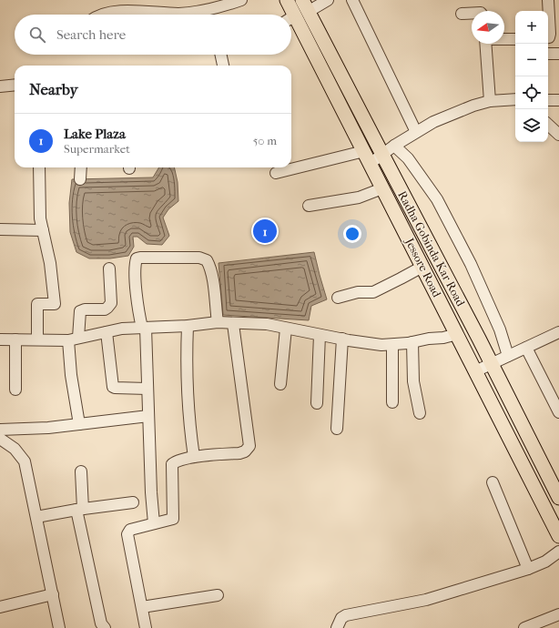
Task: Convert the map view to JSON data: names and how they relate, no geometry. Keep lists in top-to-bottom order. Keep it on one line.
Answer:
{"streets":{"main road":["Radha Gobinda Kar Road","Jessore Road"]},"crossings":[["Radha Gobinda Kar Road","Jessore Road"]],"north":"left","page":{"map_buttons":["+","−"],"search":"Search here","heading":"Nearby","list":[{"mark":"1","name":"Lake Plaza","note":"Supermarket","value":"50 m"}],"pins":"1"}}
